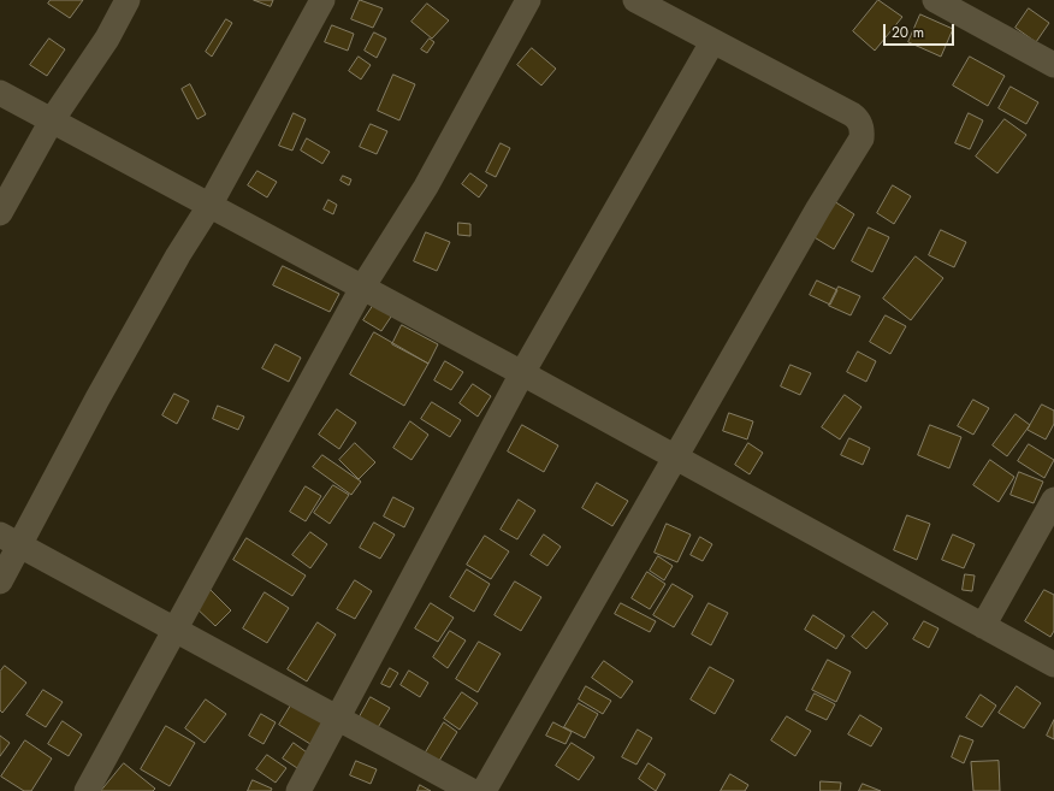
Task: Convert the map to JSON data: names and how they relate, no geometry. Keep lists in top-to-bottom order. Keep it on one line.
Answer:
{"scale_bar":"20 m"}
